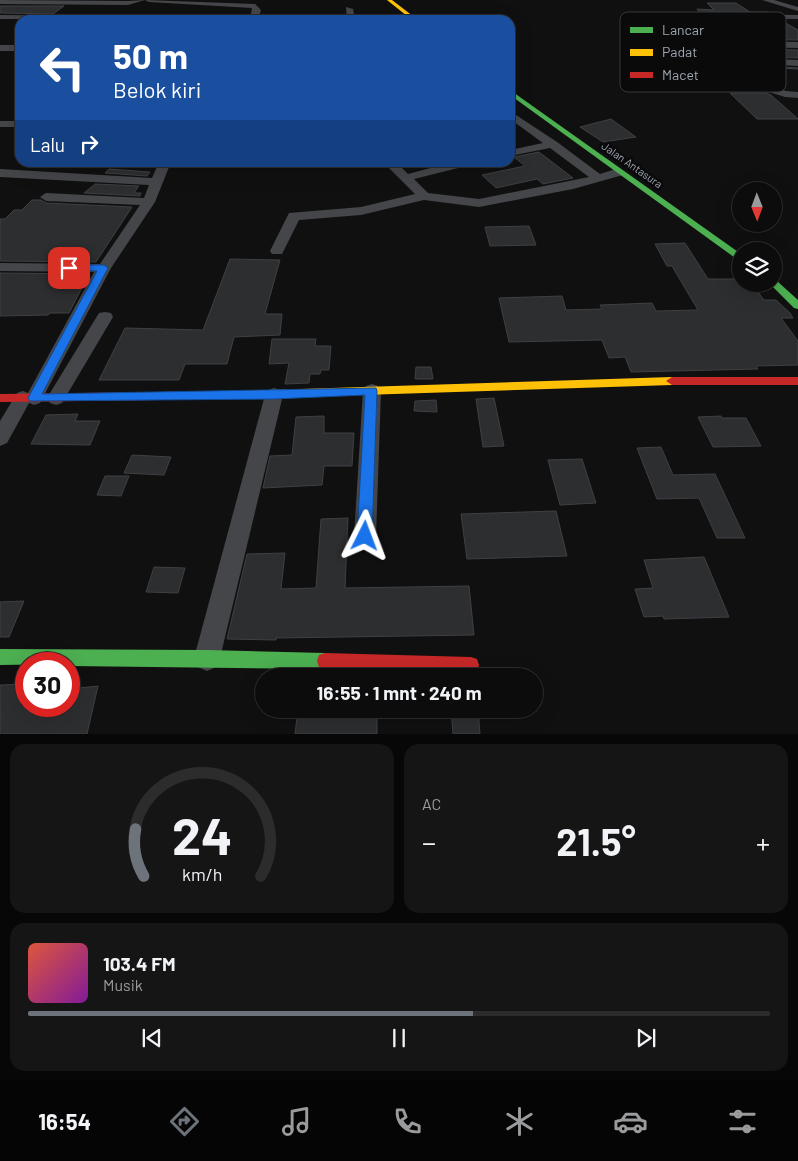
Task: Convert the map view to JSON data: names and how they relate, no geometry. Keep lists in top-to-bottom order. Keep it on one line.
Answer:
{"streets":{"street":["Jalan Antasura"]},"legend":["Lancar","Padat","Macet"],"north":"bottom","page":{"turn":["50 m","Belok kiri"],"then":"Lalu","limit":"30","trip":"16:55 · 1 mnt · 240 m","tile":"AC","heat":["−","21.5°","+"],"song":["103.4 FM","Musik"],"tabs":"16:54","gauge":["24","km/h"]}}
